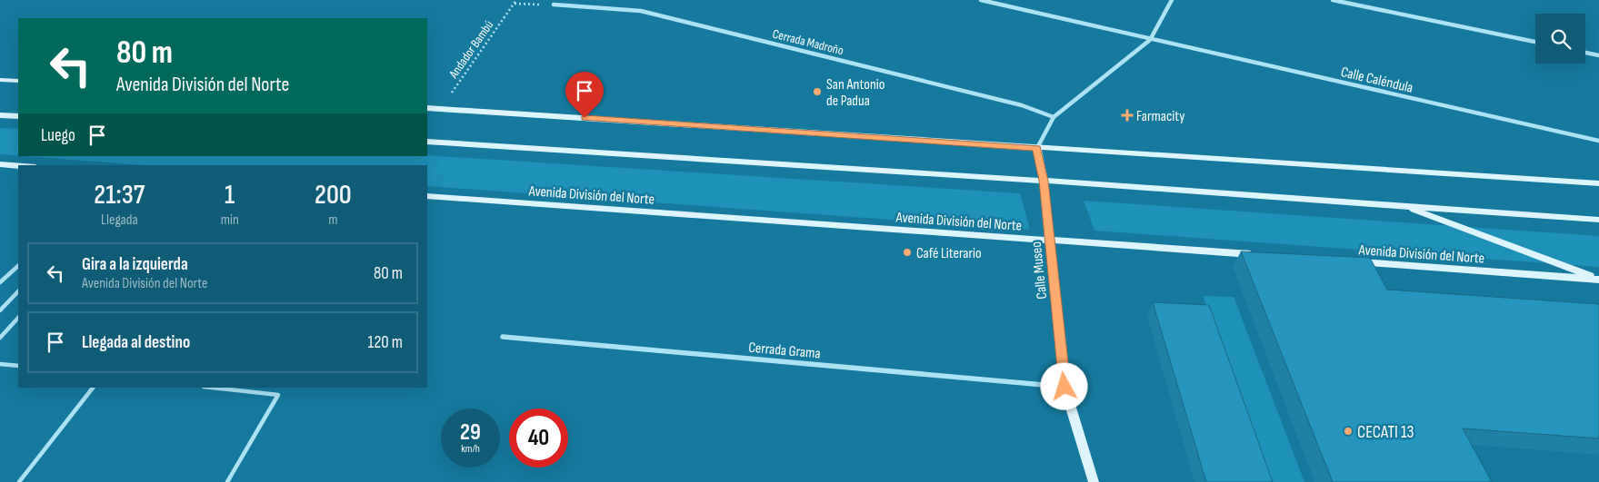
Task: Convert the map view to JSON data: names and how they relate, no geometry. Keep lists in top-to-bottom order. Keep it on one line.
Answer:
{"streets":{"main road":["Avenida División del Norte","Calle Museo"],"street":["Cerrada Madroño","Calle Caléndula","Cerrada Grama"],"path":["Andador Bambú"]},"crossings":[["Avenida División del Norte","Calle Museo"],["Calle Museo","Cerrada Grama"]],"places":{"other":["San Antonio de Padua","Café Literario","CECATI 13"],"health":["Farmacity"]},"page":{"turn":["80 m","Avenida División del Norte"],"then":"Luego","eta":["21:37","Llegada","1","min","200","m"],"list":[{"name":"Gira a la izquierda","note":"Avenida División del Norte","value":"80 m"},{"name":"Llegada al destino","value":"120 m"}],"speed":"29 km/h","limit":"40"}}
